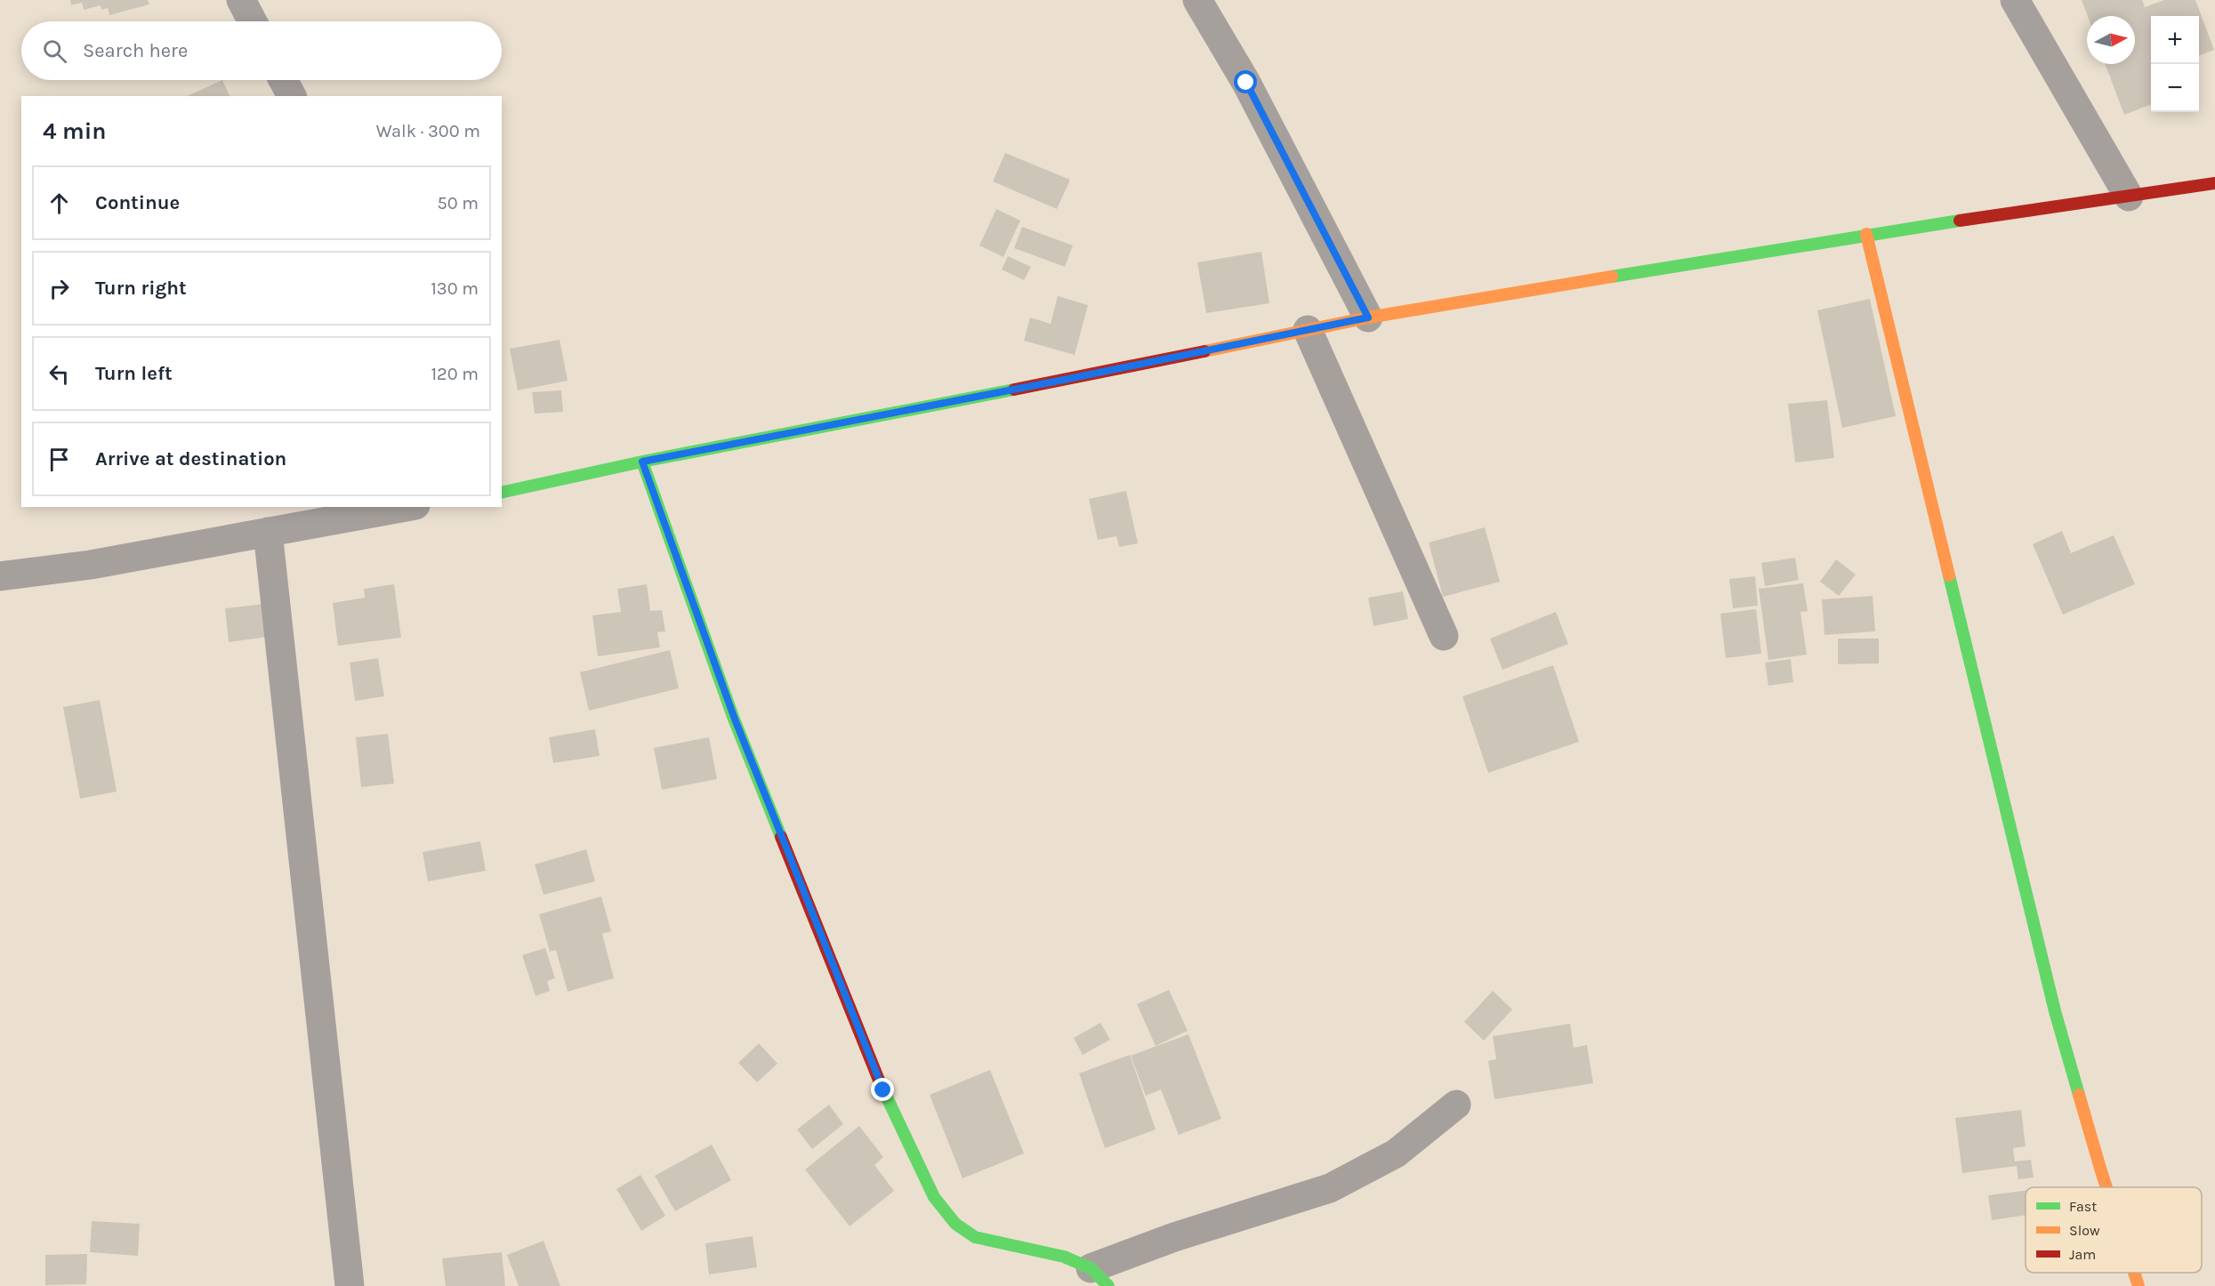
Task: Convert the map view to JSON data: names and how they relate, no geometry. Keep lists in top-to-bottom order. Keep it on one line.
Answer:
{"legend":["Fast","Slow","Jam"],"north":"right","page":{"map_buttons":["+","−"],"search":"Search here","heading":["4 min","Walk · 300 m"],"list":[["Continue","50 m"],["Turn right","130 m"],["Turn left","120 m"],"Arrive at destination"]}}
